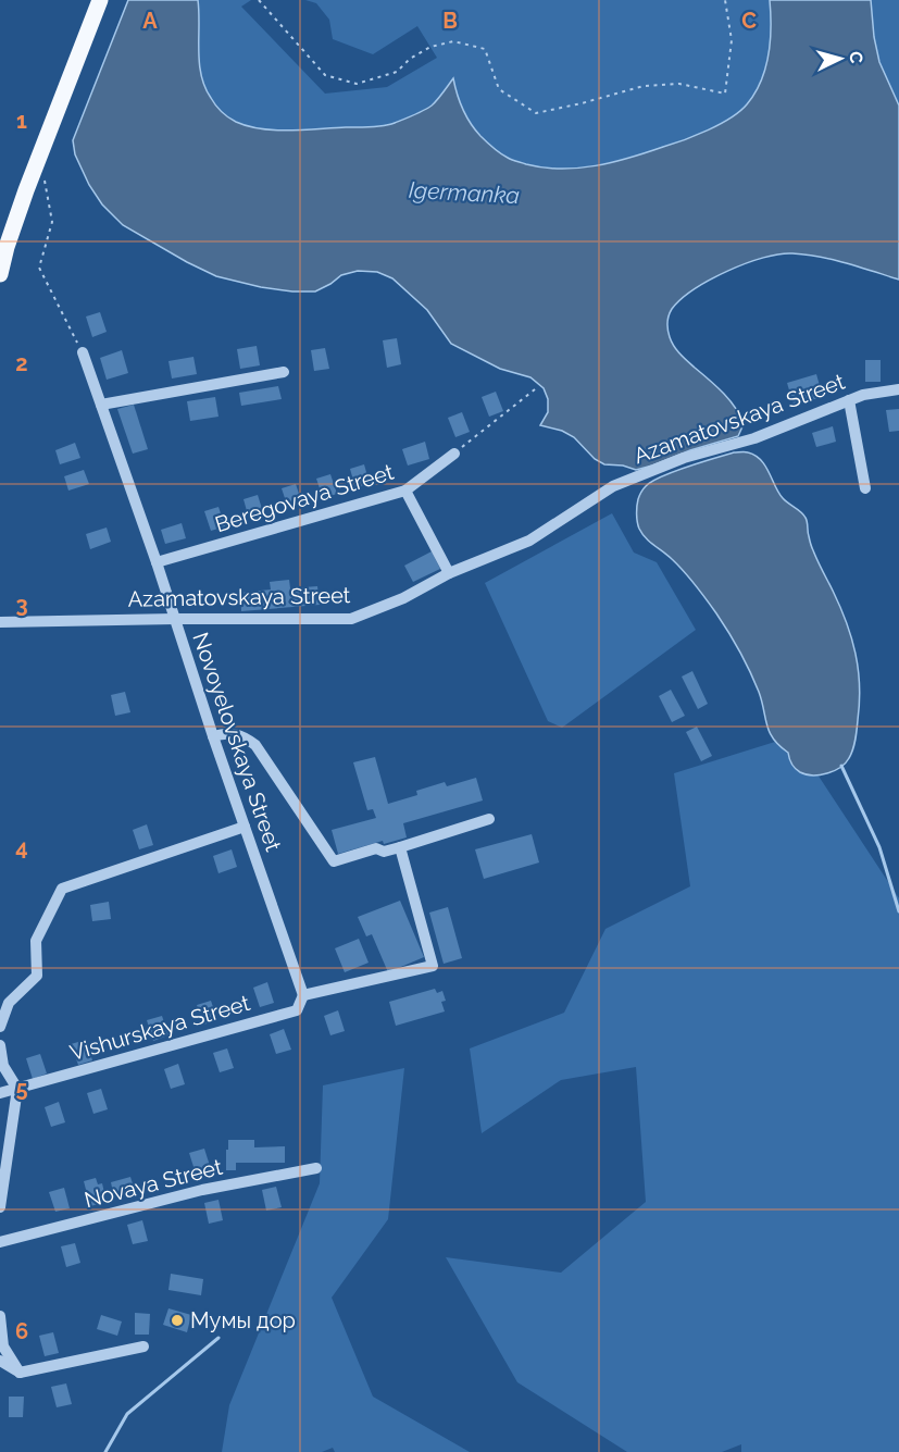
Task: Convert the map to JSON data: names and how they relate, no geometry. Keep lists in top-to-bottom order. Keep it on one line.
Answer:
{"streets":{"street":["Azamatovskaya Street","Beregovaya Street","Novoyelovskaya Street","Vishurskaya Street","Novaya Street"]},"crossings":[["Azamatovskaya Street","Novoyelovskaya Street"],["Beregovaya Street","Novoyelovskaya Street"],["Novoyelovskaya Street","Vishurskaya Street"]],"water":["Igermanka"],"places":["Мумы дор"],"north":"right","grid":{"columns":["A","B","C"],"rows":["1","2","3","4","5","6"]}}
